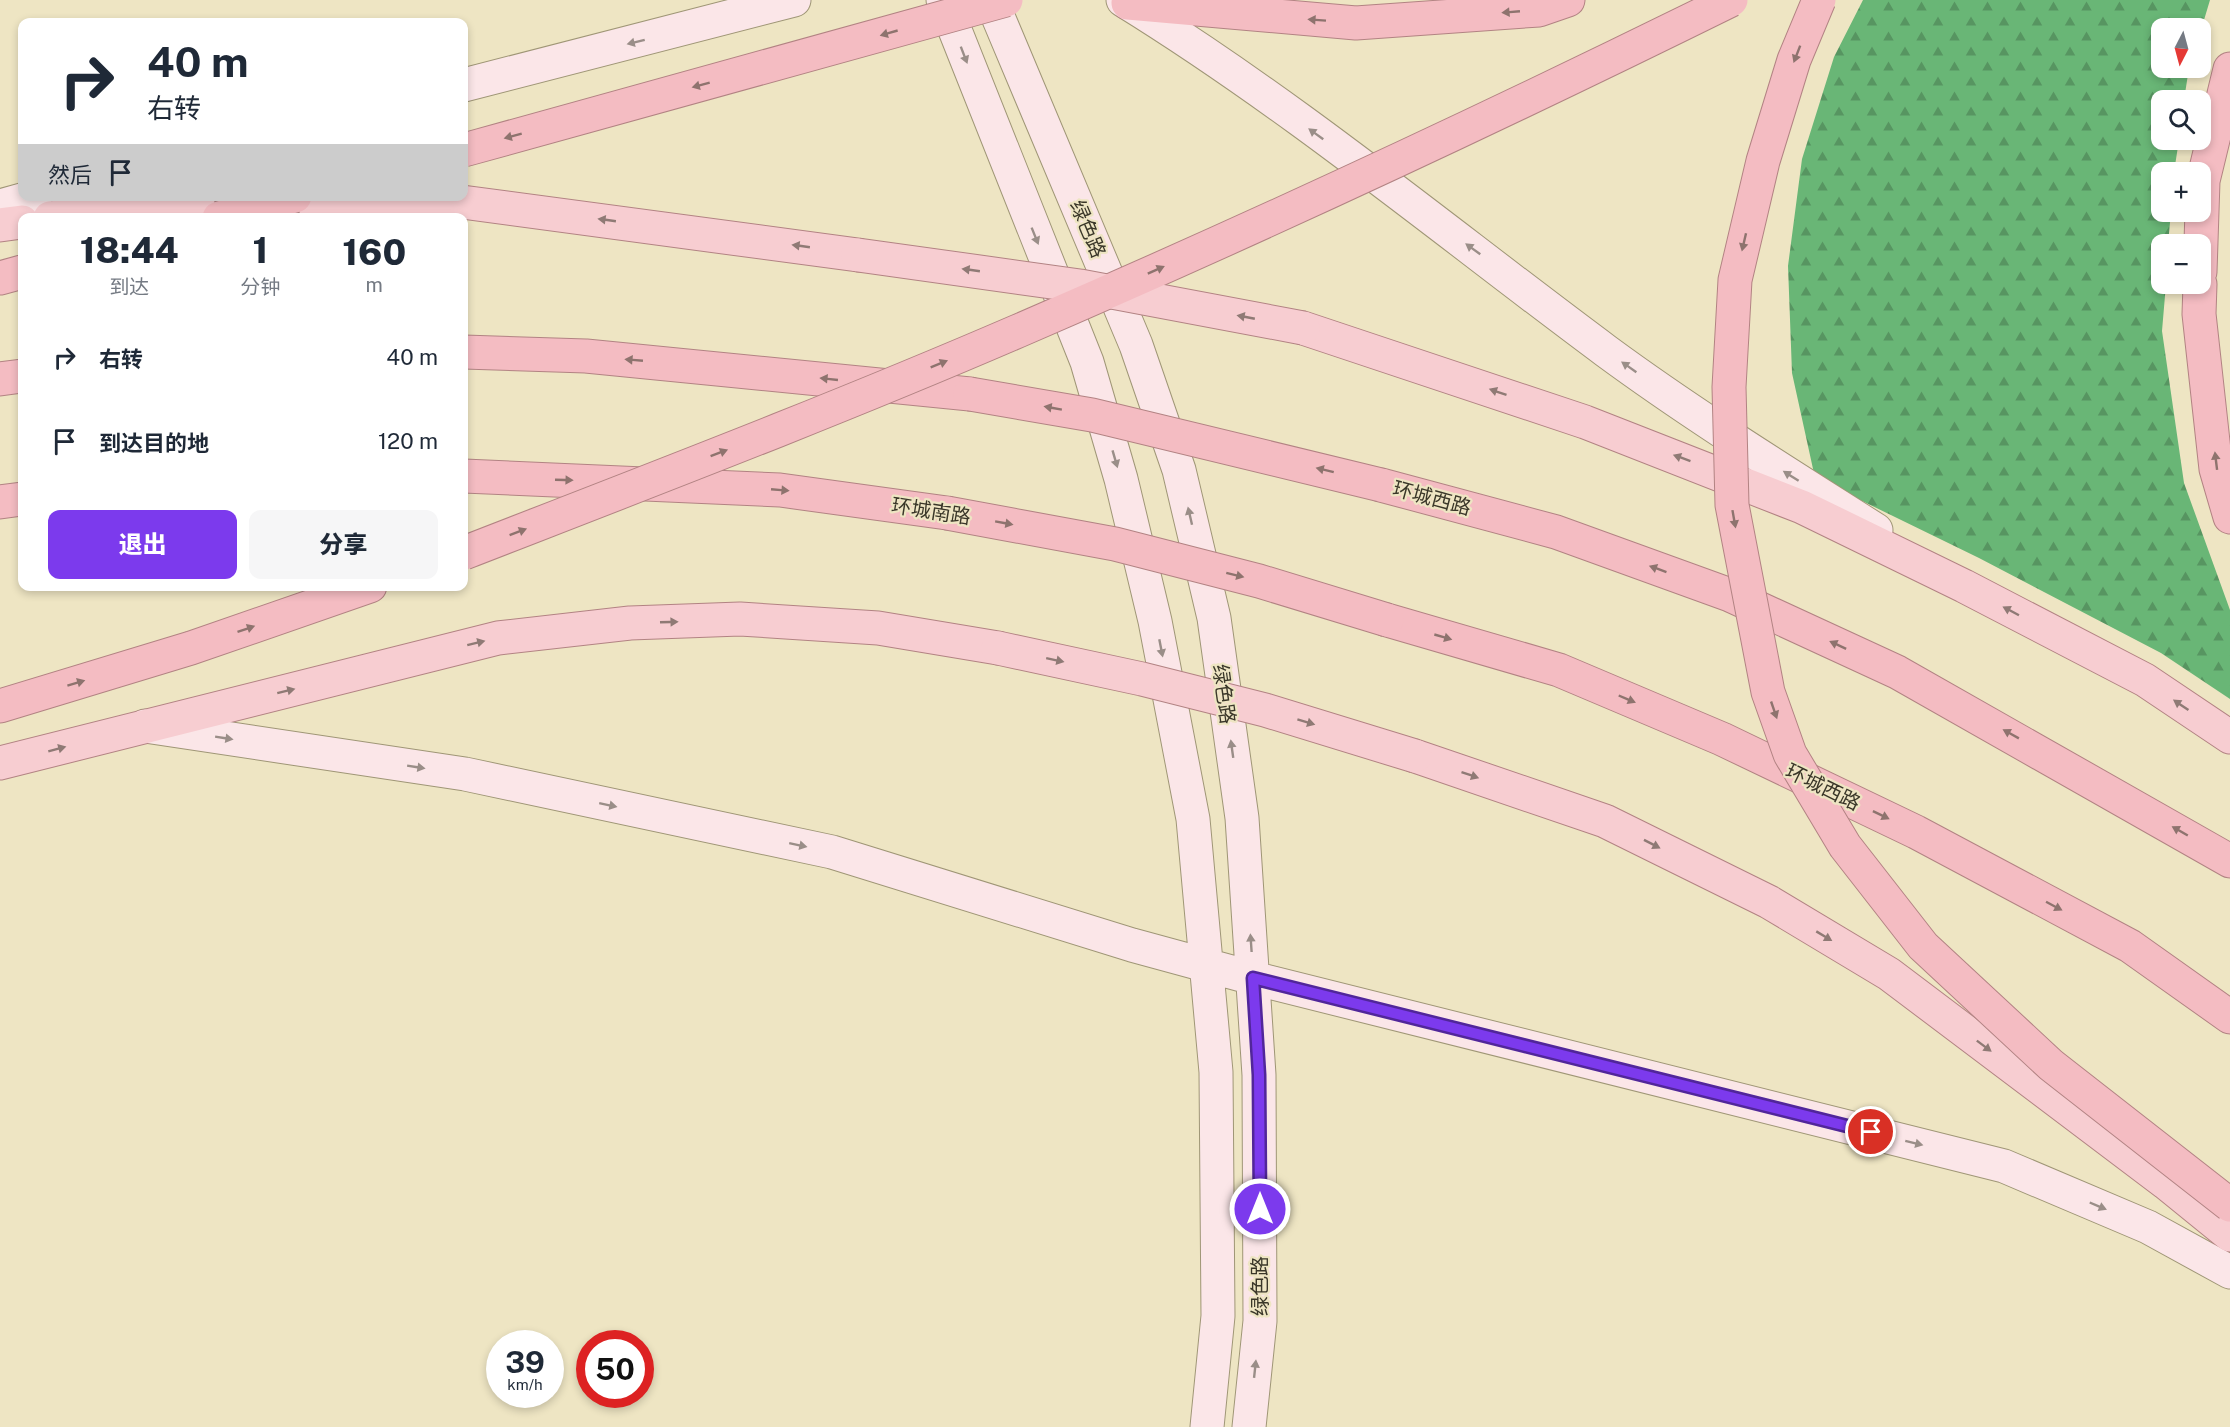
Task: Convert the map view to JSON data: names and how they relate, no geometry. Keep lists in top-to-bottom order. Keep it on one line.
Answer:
{"streets":{"highway":["环城西路","环城南路"],"main road":["绿色路"]},"crossings":[["环城西路","环城南路"]],"one_way":["环城南路"],"north":"bottom","page":{"map_buttons":["+","−"],"turn":["40 m","右转"],"then":"然后","eta":["18:44","到达","1","分钟","160","m"],"list":[{"name":"右转","value":"40 m"},{"name":"到达目的地","value":"120 m"}],"buttons":["退出","分享"],"speed":"39 km/h","limit":"50"}}
